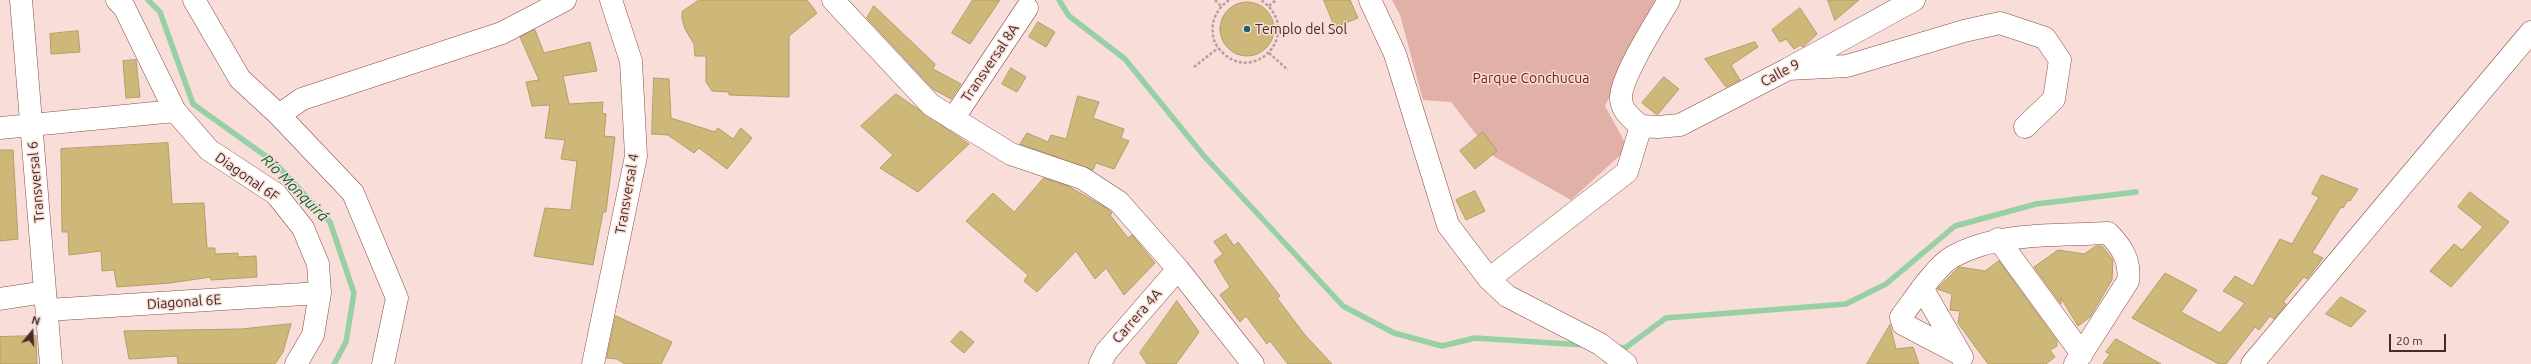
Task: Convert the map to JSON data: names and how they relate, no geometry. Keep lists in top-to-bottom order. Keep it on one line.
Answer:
{"streets":{"street":["Transversal 8A","Calle 9","Diagonal 6F","Transversal 6","Transversal 4","Diagonal 6E","Carrera 4A"]},"crossings":[["Diagonal 6F","Diagonal 6E"],["Transversal 6","Diagonal 6E"]],"water":["Río Monquirá"],"parks":["Parque Conchucua"],"places":["Templo del Sol"],"scale_bar":"20 m","north":"top"}
